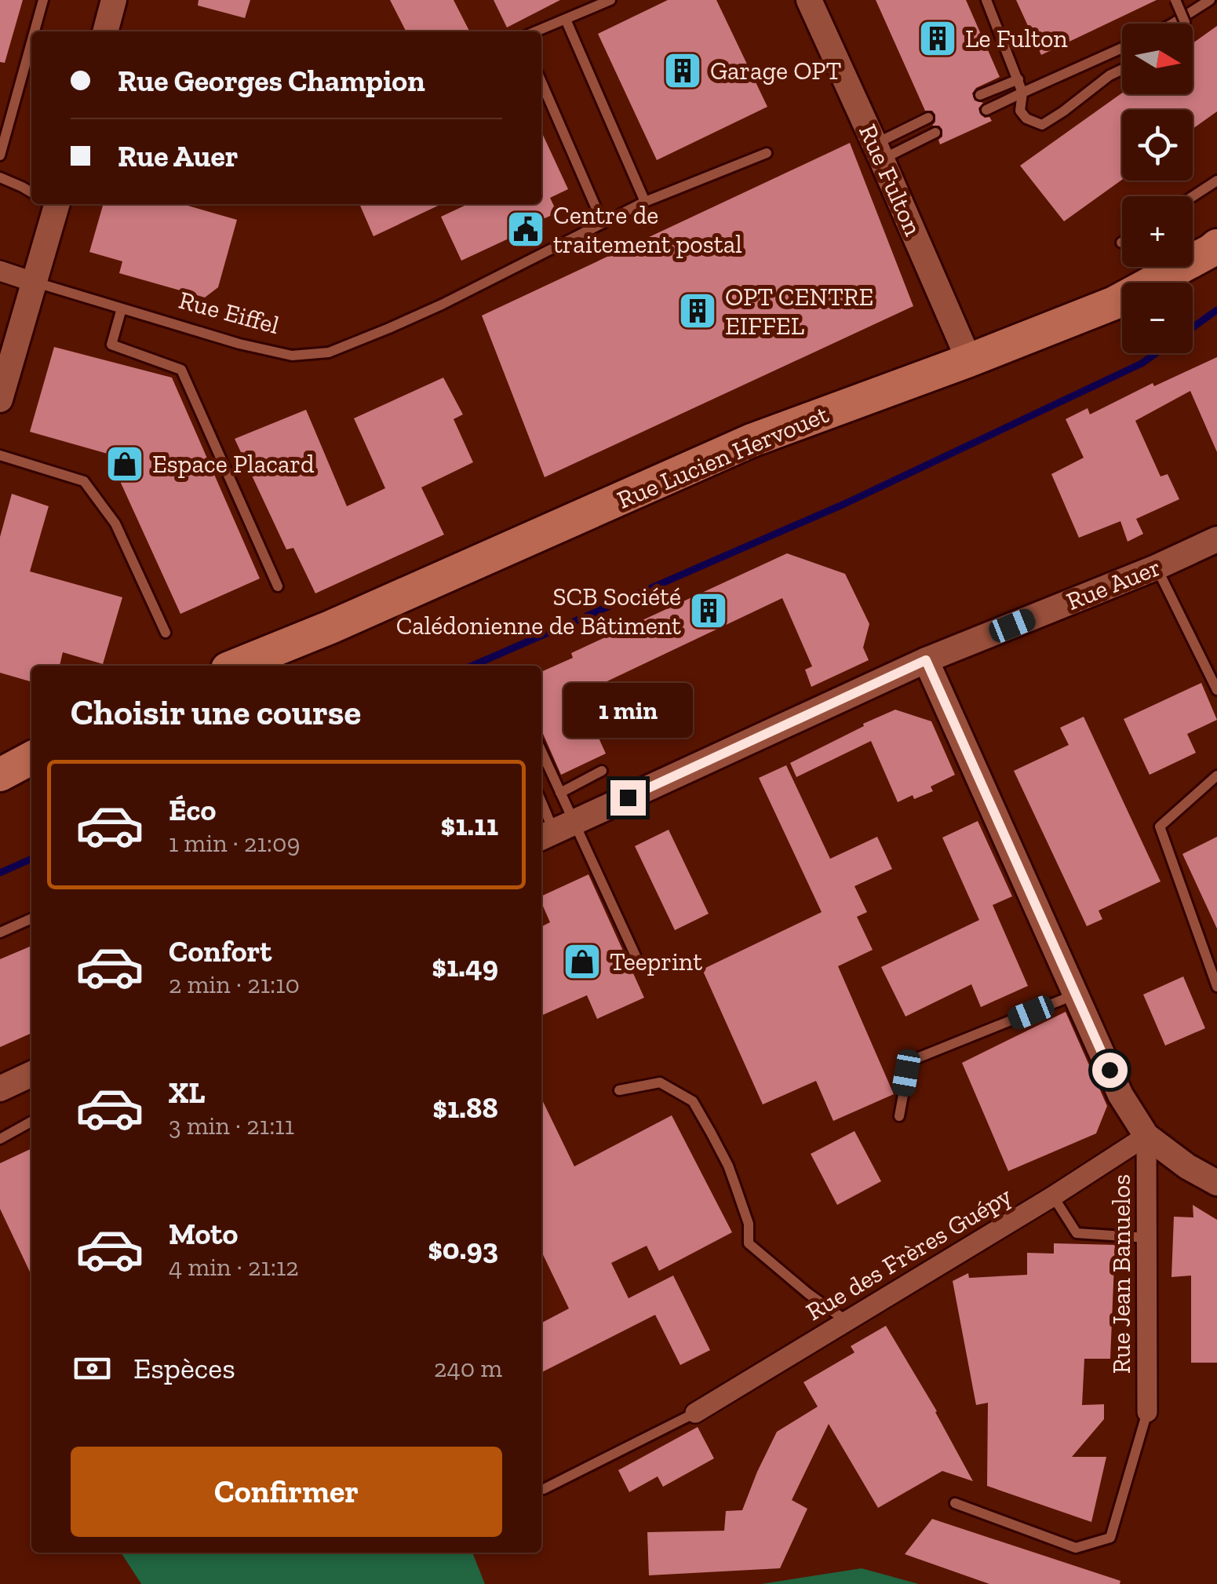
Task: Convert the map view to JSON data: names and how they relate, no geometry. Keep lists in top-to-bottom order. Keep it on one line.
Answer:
{"streets":{"main road":["Rue Lucien Hervouet"],"street":["Rue Fulton","Rue Eiffel","Rue Auer","Rue des Frères Guépy","Rue Jean Banuelos"]},"crossings":[["Rue Fulton","Rue Lucien Hervouet"],["Rue des Frères Guépy","Rue Jean Banuelos"]],"places":{"building":["Le Fulton","Garage OPT","OPT CENTRE EIFFEL","SCB Société Calédonienne de Bâtiment"],"public building":["Centre de traitement postal"],"shop":["Espace Placard","Teeprint"]},"north":"right","page":{"map_buttons":["+","−"],"banner":["Rue Georges Champion","Rue Auer"],"heading":"Choisir une course","bubble":"1 min","list":[{"name":"Éco","note":"1 min · 21:09","value":"$1.11"},{"name":"Confort","note":"2 min · 21:10","value":"$1.49"},{"name":"XL","note":"3 min · 21:11","value":"$1.88"},{"name":"Moto","note":"4 min · 21:12","value":"$0.93"}],"pay":["Espèces","240 m"],"buttons":"Confirmer"}}
